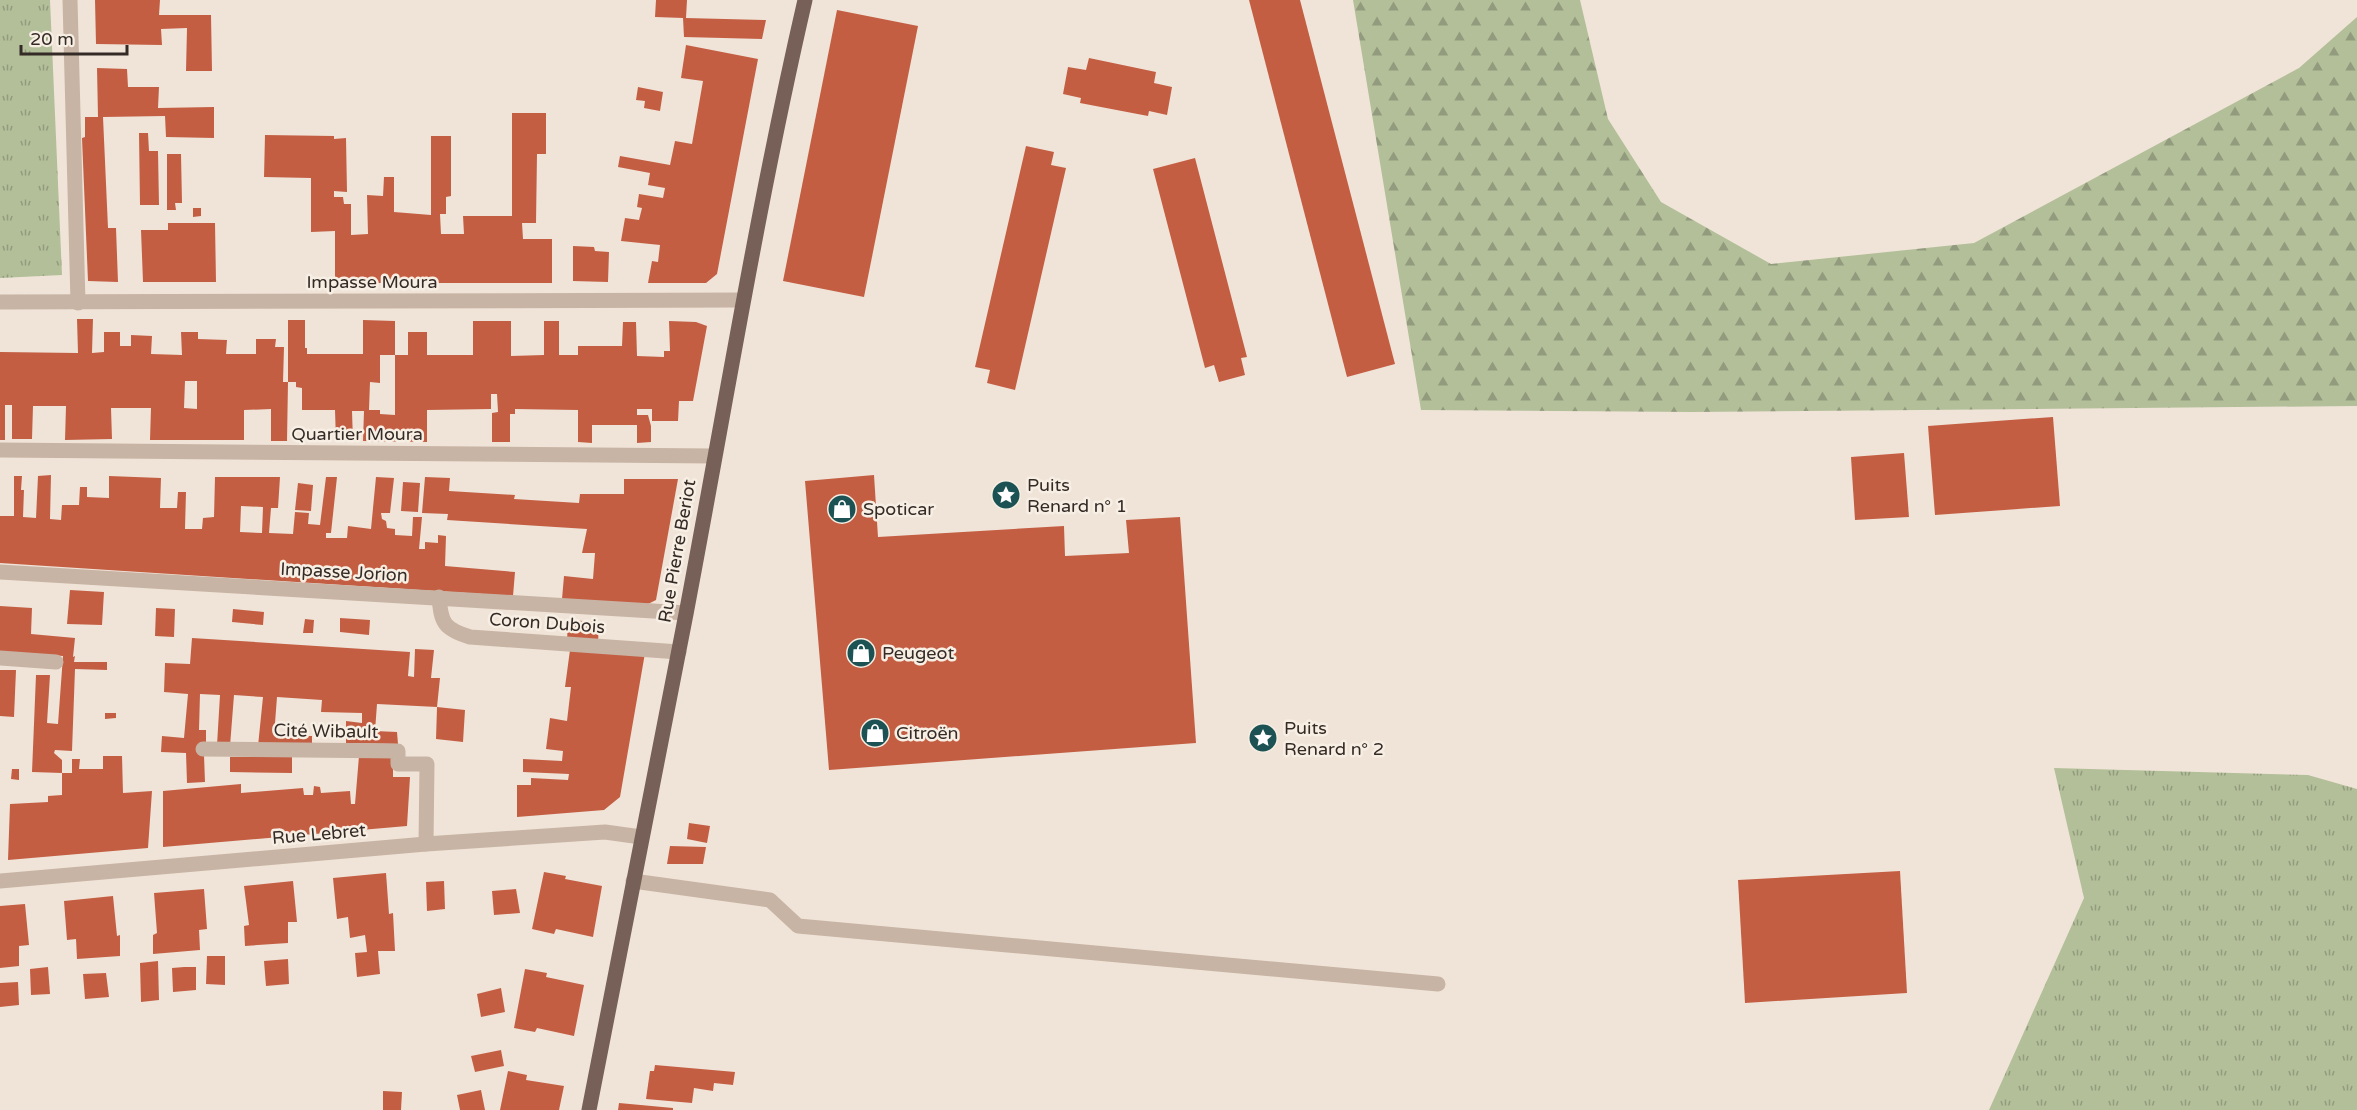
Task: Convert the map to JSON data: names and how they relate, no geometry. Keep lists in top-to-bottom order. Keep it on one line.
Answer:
{"streets":{"main road":["Rue Pierre Beriot"],"street":["Impasse Moura","Quartier Moura","Impasse Jorion","Coron Dubois","Cité Wibault","Rue Lebret"]},"crossings":[["Impasse Moura","Rue Pierre Beriot"],["Quartier Moura","Rue Pierre Beriot"],["Rue Pierre Beriot","Impasse Jorion"],["Rue Pierre Beriot","Coron Dubois"],["Rue Pierre Beriot","Rue Lebret"],["Impasse Jorion","Coron Dubois"],["Cité Wibault","Rue Lebret"]],"places":{"place":["Puits Renard n° 1","Puits Renard n° 2"],"shop":["Spoticar","Peugeot","Citroën"]},"scale_bar":"20 m"}
